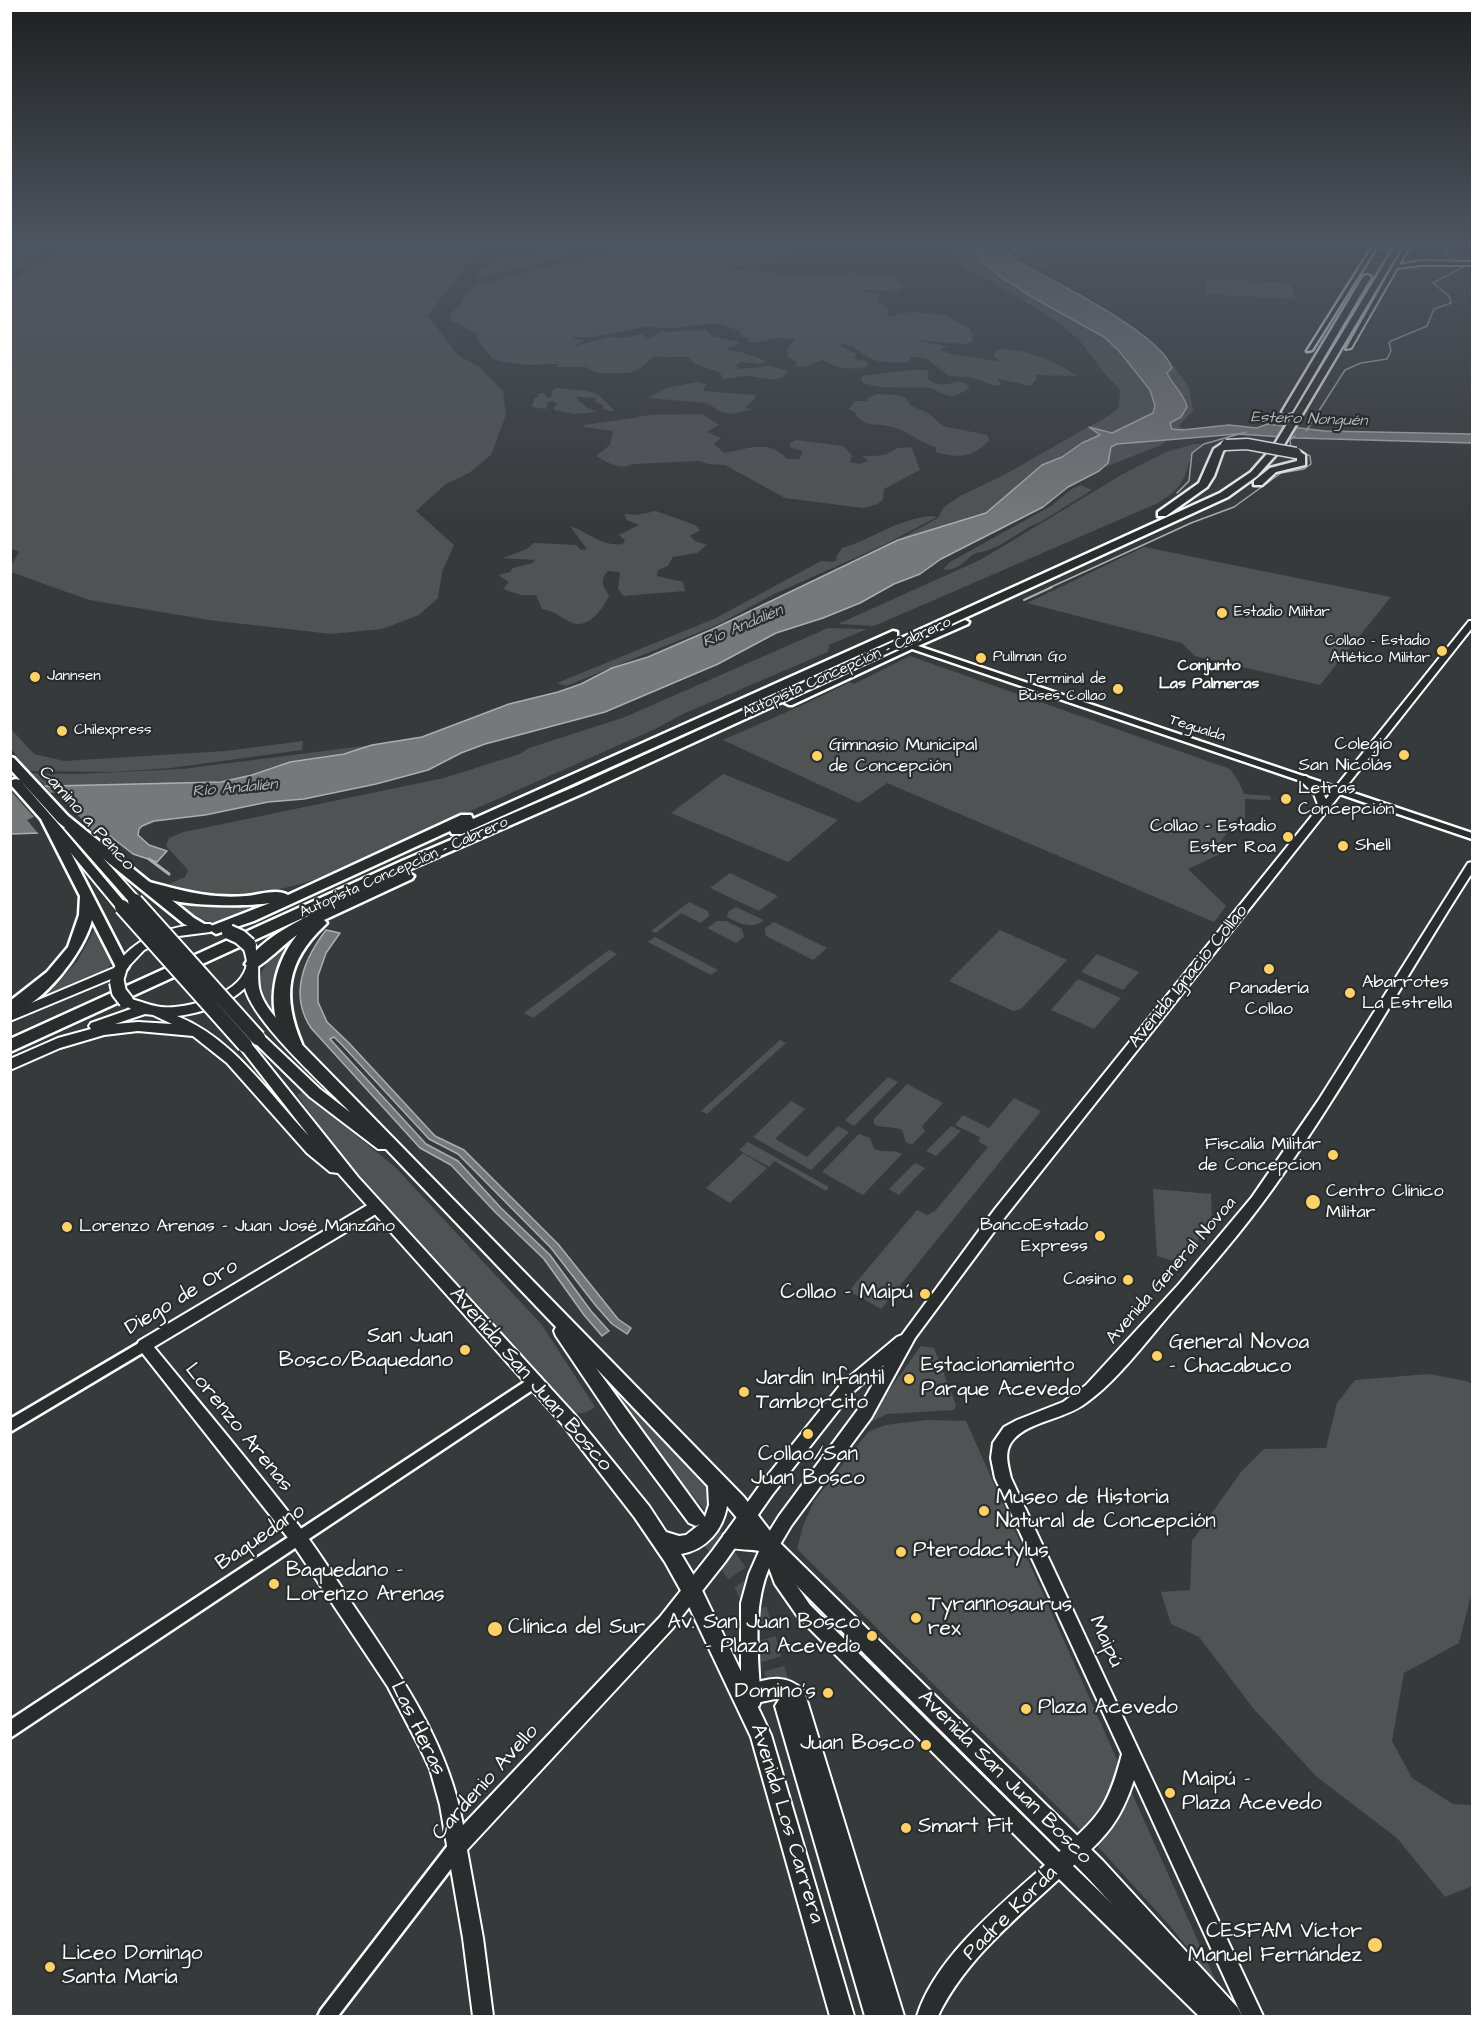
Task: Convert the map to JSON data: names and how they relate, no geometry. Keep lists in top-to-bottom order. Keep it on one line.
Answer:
{"streets":{"highway":["Autopista Concepción - Cabrero","Camino a Penco"],"main road":["Avenida Ignacio Collao","Avenida General Novoa","Diego de Oro","Avenida San Juan Bosco","Lorenzo Arenas","Maipú","Las Heras","Cardenio Avello","Avenida Los Carrera","Padre Korda"],"street":["Tegualda","Baquedano"]},"crossings":[["Tegualda","Avenida Ignacio Collao"],["Camino a Penco","Avenida San Juan Bosco"],["Avenida Ignacio Collao","Avenida San Juan Bosco"],["Avenida Ignacio Collao","Avenida Los Carrera"],["Avenida General Novoa","Maipú"],["Diego de Oro","Avenida San Juan Bosco"],["Diego de Oro","Lorenzo Arenas"],["Avenida San Juan Bosco","Baquedano"],["Avenida San Juan Bosco","Cardenio Avello"],["Avenida San Juan Bosco","Avenida Los Carrera"],["Avenida San Juan Bosco","Padre Korda"],["Lorenzo Arenas","Baquedano"],["Lorenzo Arenas","Las Heras"],["Baquedano","Las Heras"],["Maipú","Padre Korda"],["Las Heras","Cardenio Avello"],["Cardenio Avello","Avenida Los Carrera"]],"districts":["Conjunto Las Palmeras"],"water":["Estero Nonguén","Río Andalién"],"places":["Estadio Militar","Collao - Estadio Atlético Militar","Pullman Go","Jannsen","Terminal de Buses Collao","Chilexpress","Colegio San Nicolás","Gimnasio Municipal de Concepción","Letras Concepción","Collao - Estadio Ester Roa","Shell","Panadería Collao","Abarrotes La Estrella","Fiscalía Militar de Concepcion","Centro Clínico Militar","Lorenzo Arenas - Juan José Manzano","BancoEstado Express","Casino","Collao - Maipú","San Juan Bosco/Baquedano","General Novoa - Chacabuco","Estacionamiento Parque Acevedo","Jardín Infantil Tamborcito","Collao/San Juan Bosco","Museo de Historia Natural de Concepción","Pterodactylus","Baquedano - Lorenzo Arenas","Tyrannosaurus rex","Clínica del Sur","Av. San Juan Bosco - Plaza Acevedo","Domino's","Plaza Acevedo","Juan Bosco","Maipú - Plaza Acevedo","Smart Fit","CESFAM Víctor Manuel Fernández","Liceo Domingo Santa María"]}
